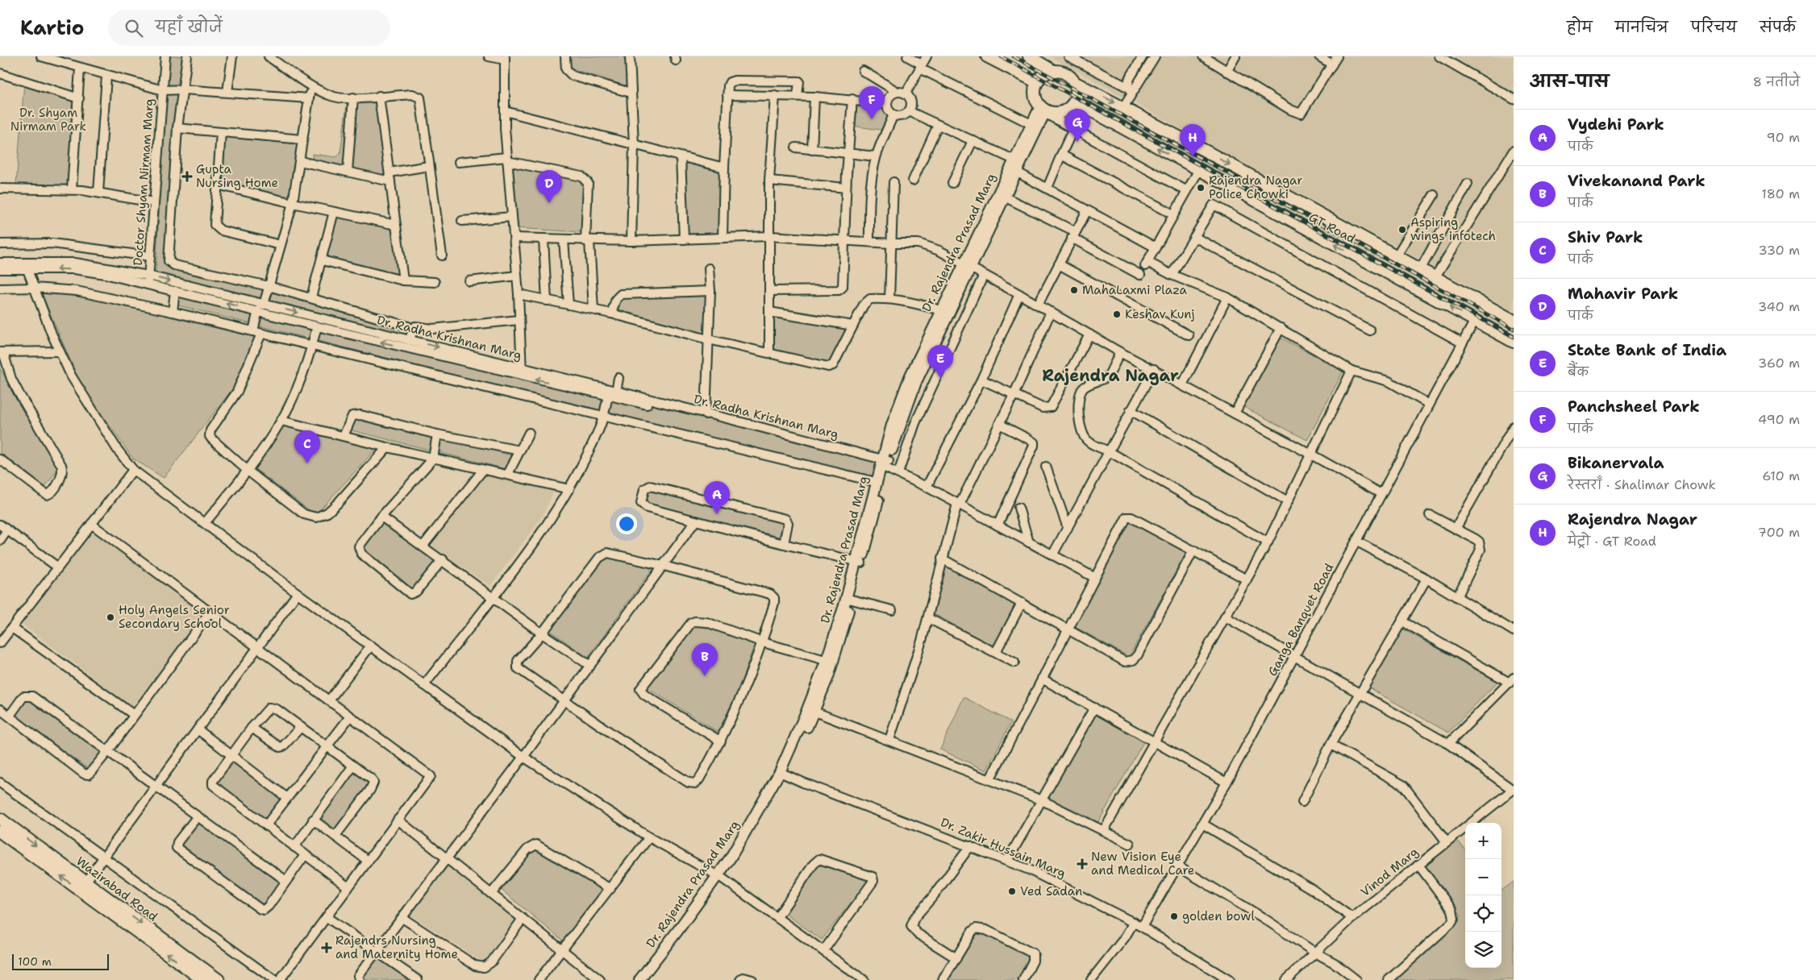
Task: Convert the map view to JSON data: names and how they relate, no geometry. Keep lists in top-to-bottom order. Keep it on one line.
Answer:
{"streets":{"highway":["GT Road","Wazirabad Road"],"main road":["Dr. Rajendra Prasad Marg"],"street":["Doctor Shyam Nirmam Marg","Dr. Radha Krishnan Marg","Ganga Banquet Road","Dr. Zakir Hussain Marg","Vinod Marg"]},"crossings":[["Doctor Shyam Nirmam Marg","Dr. Radha Krishnan Marg"],["GT Road","Dr. Rajendra Prasad Marg"],["GT Road","Ganga Banquet Road"],["Dr. Rajendra Prasad Marg","Dr. Radha Krishnan Marg"],["Dr. Rajendra Prasad Marg","Dr. Zakir Hussain Marg"],["Ganga Banquet Road","Dr. Zakir Hussain Marg"]],"districts":["Rajendra Nagar"],"parks":["Dr. Shyam Nirmam Park"],"places":{"health":["Gupta Nursing Home","New Vision Eye and Medical Care","Rajendrs Nursing and Maternity Home"],"other":["Rajendra Nagar Police Chowki","Aspiring wings infotech","MahaLaxmi Plaza","Keshav Kunj","Holy Angels Senior Secondary School","Ved Sadan","golden bowl"]},"scale_bar":"100 m","page":{"header":"Kartio","search":"यहाँ खोजें","nav":["होम","मानचित्र","परिचय","संपर्क"],"heading":["आस-पास","8 नतीजे"],"pins":["F","G","H","D","E","C","A","B"],"list":[{"mark":"A","name":"Vydehi Park","note":"पार्क","value":"90 m"},{"mark":"B","name":"Vivekanand Park","note":"पार्क","value":"180 m"},{"mark":"C","name":"Shiv Park","note":"पार्क","value":"330 m"},{"mark":"D","name":"Mahavir Park","note":"पार्क","value":"340 m"},{"mark":"E","name":"State Bank of India","note":"बैंक","value":"360 m"},{"mark":"F","name":"Panchsheel Park","note":"पार्क","value":"490 m"},{"mark":"G","name":"Bikanervala","note":"रेस्तराँ · Shalimar Chowk","value":"610 m"},{"mark":"H","name":"Rajendra Nagar","note":"मेट्रो · GT Road","value":"700 m"}],"map_buttons":["+","−"],"scale":"100 m"}}
